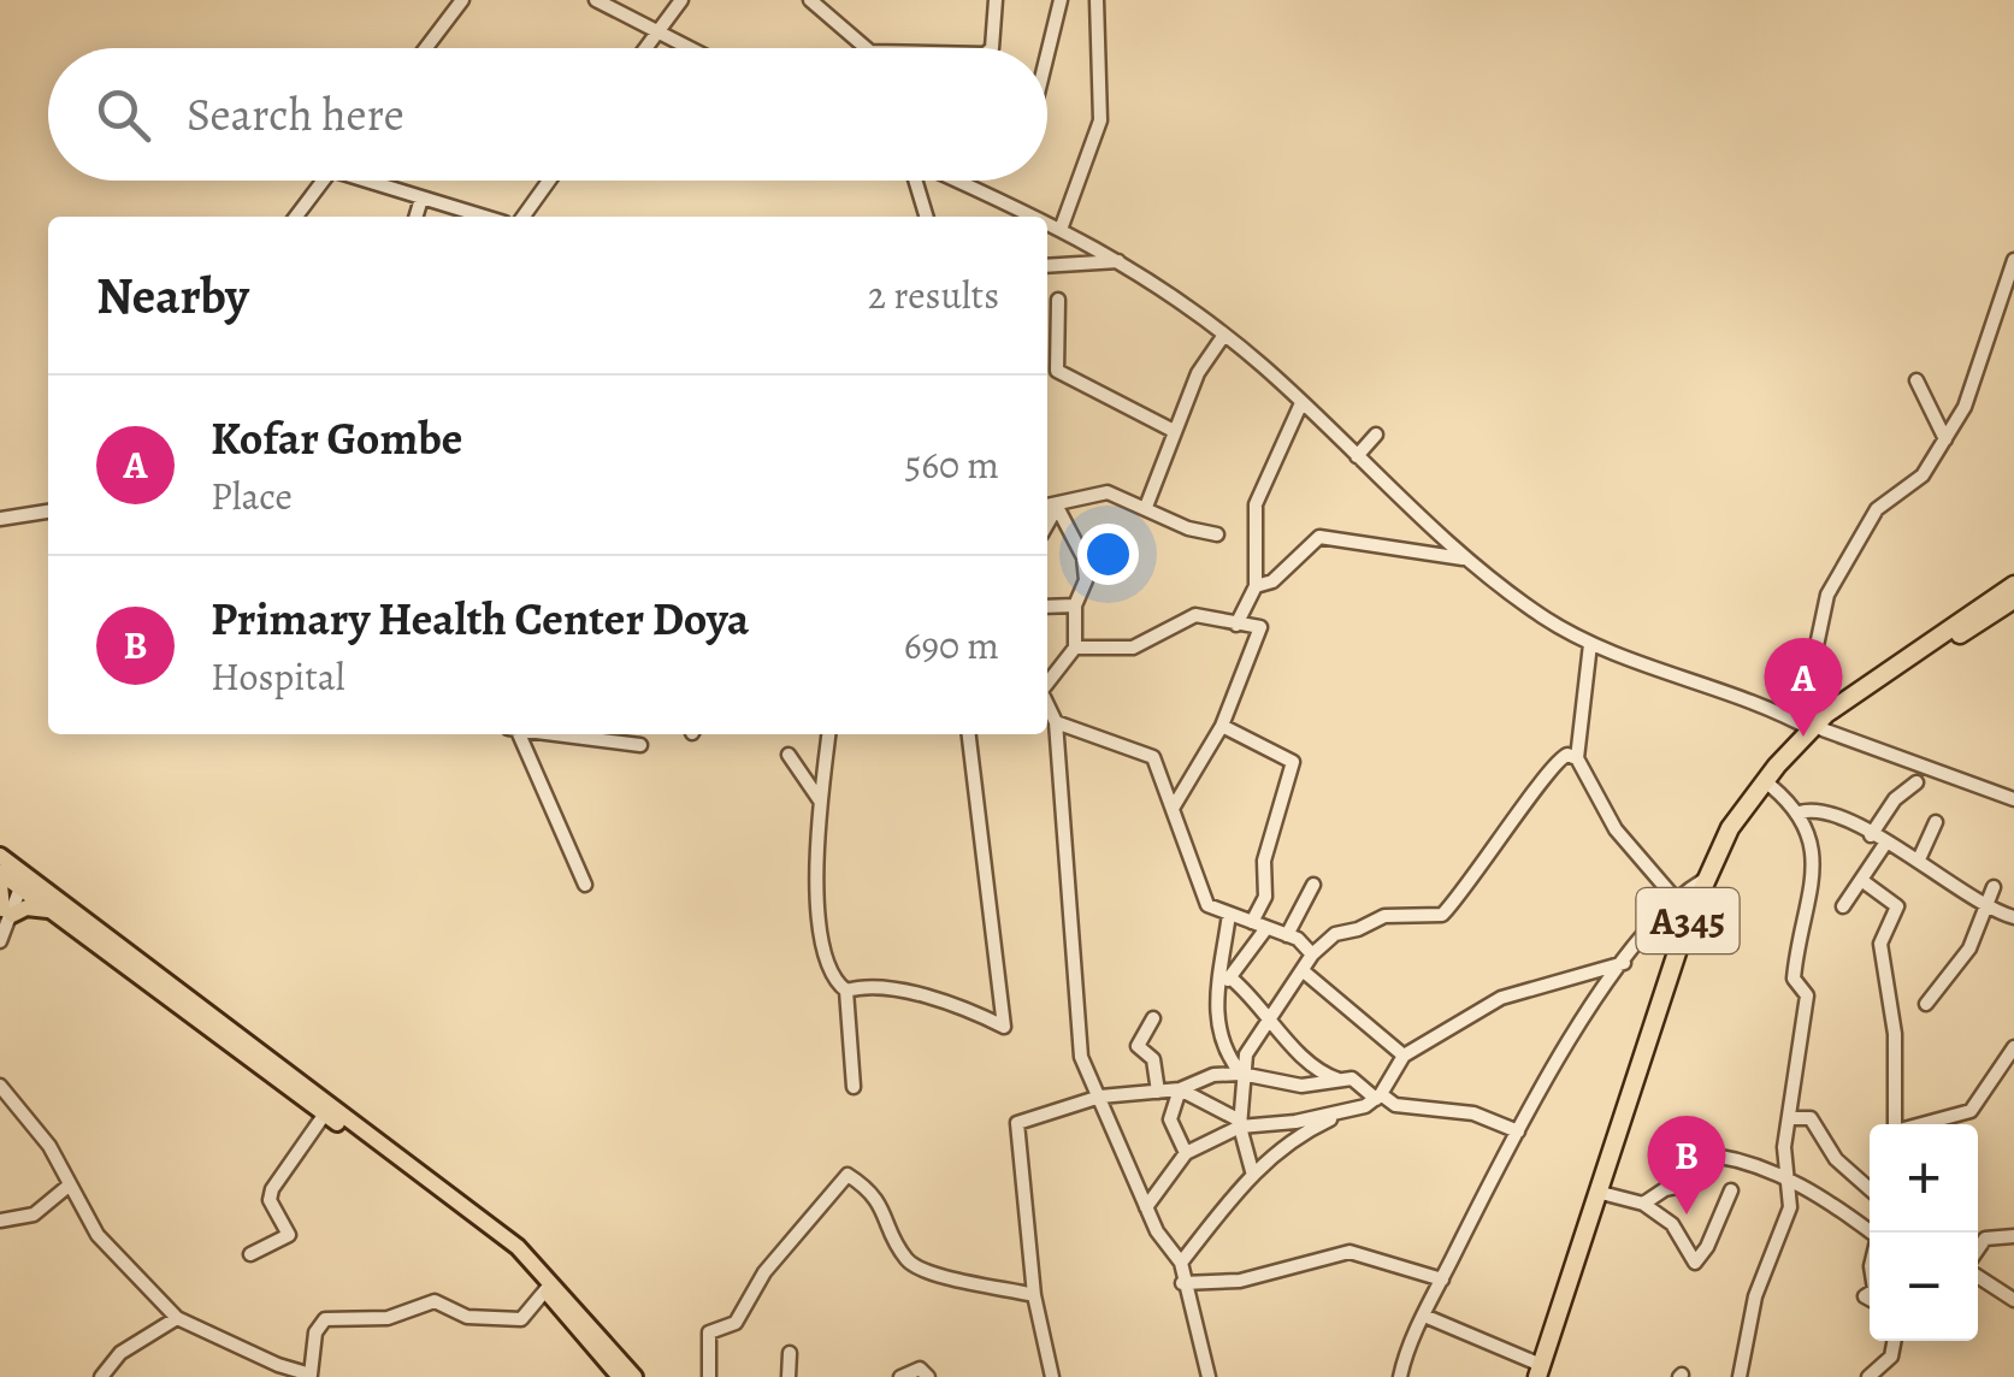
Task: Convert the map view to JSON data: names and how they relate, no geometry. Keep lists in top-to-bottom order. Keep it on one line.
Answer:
{"streets":{"highway":["A345"]},"page":{"search":"Search here","heading":["Nearby","2 results"],"list":[{"mark":"A","name":"Kofar Gombe","note":"Place","value":"560 m"},{"mark":"B","name":"Primary Health Center Doya","note":"Hospital","value":"690 m"}],"pins":["A","B"],"map_buttons":["+","−"]}}
